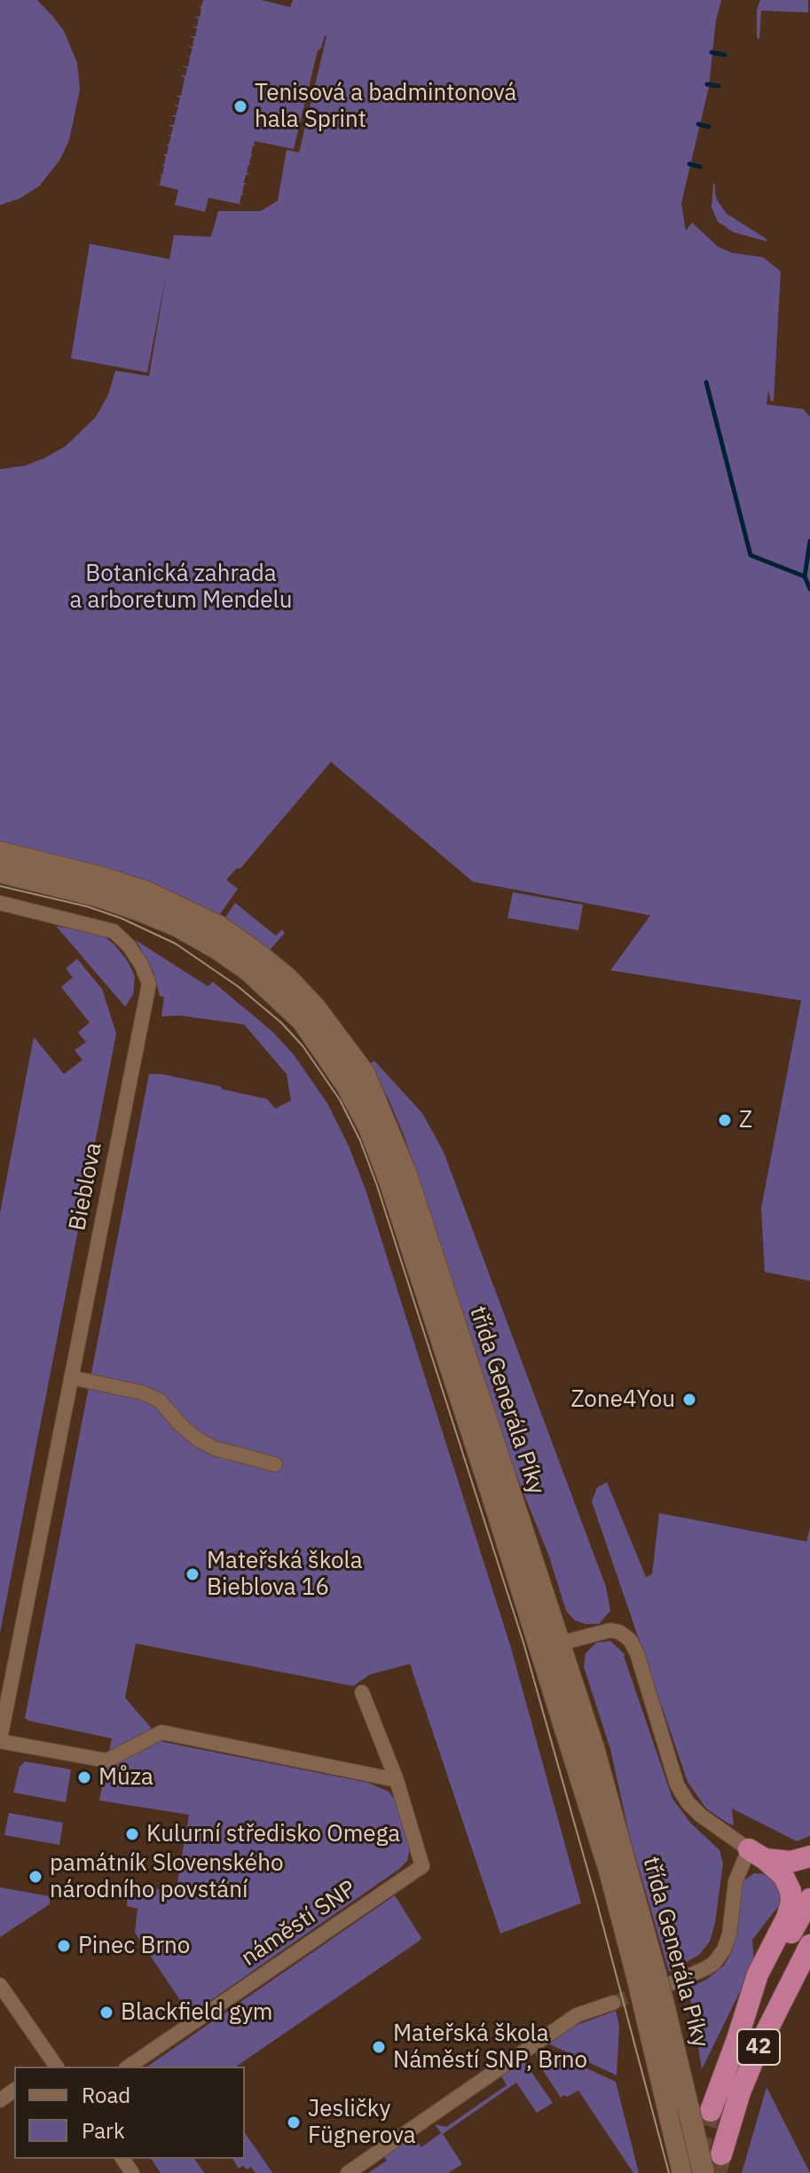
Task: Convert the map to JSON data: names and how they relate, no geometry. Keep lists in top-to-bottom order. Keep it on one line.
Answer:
{"streets":{"highway":["42"],"main road":["třída Generála Píky"],"street":["Bieblova","náměstí SNP"]},"parks":["Botanická zahrada a arboretum Mendelu"],"places":["Tenisová a badmintonová hala Sprint","Z","Zone4You","Mateřská škola Bieblova 16","Můza","Kulurní středisko Omega","památník Slovenského národního povstání","Pinec Brno","Blackfield gym","Mateřská škola Náměstí SNP, Brno","Jesličky Fügnerova"],"legend":["Road","Park"]}
